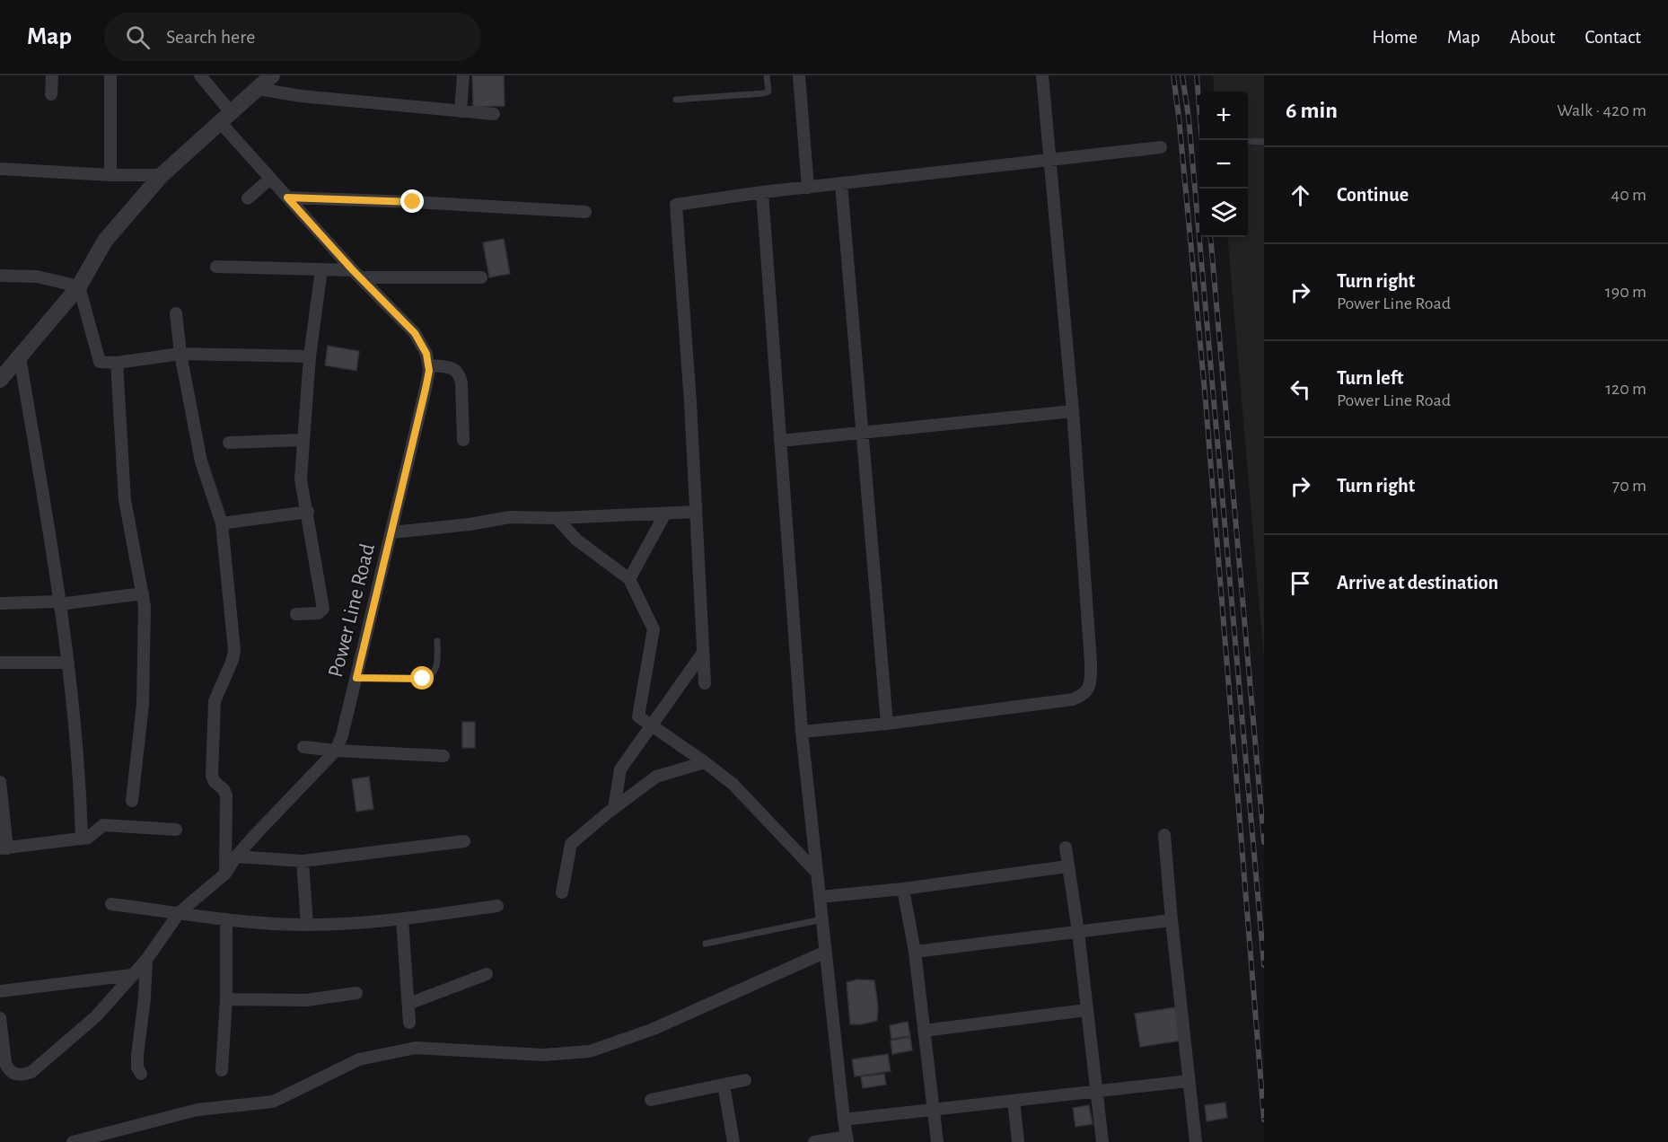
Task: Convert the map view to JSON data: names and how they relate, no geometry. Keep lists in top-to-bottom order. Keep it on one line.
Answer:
{"streets":{"street":["Power Line Road"]},"page":{"header":"Map","search":"Search here","nav":["Home","Map","About","Contact"],"heading":["6 min","Walk · 420 m"],"map_buttons":["+","−"],"list":[["Continue","40 m"],["Turn right","Power Line Road","190 m"],["Turn left","Power Line Road","120 m"],["Turn right","70 m"],"Arrive at destination"]}}
